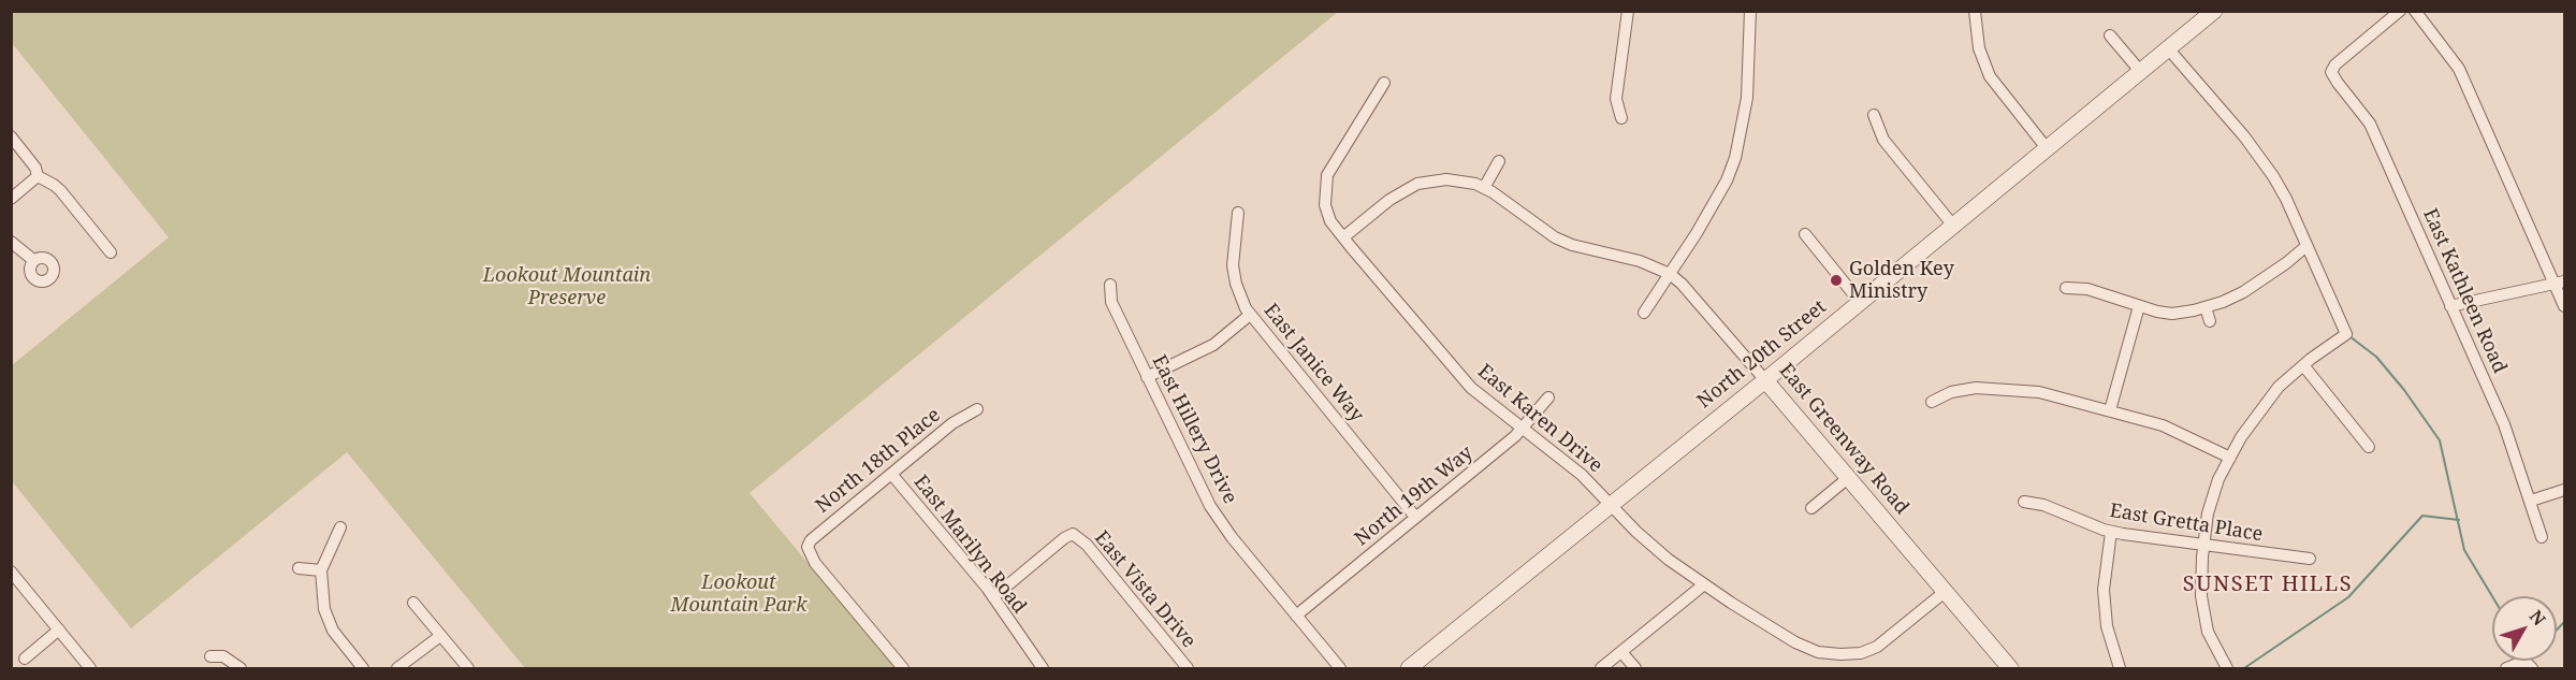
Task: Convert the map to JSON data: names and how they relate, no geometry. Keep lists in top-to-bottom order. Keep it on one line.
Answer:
{"streets":{"street":["East Kathleen Road","North 20th Street","East Janice Way","East Karen Drive","East Hillery Drive","East Greenway Road","North 18th Place","North 19th Way","East Gretta Place","East Marilyn Road","East Vista Drive"]},"crossings":[["North 20th Street","East Karen Drive"],["North 20th Street","East Greenway Road"],["East Janice Way","North 19th Way"],["East Karen Drive","East Greenway Road"],["East Karen Drive","North 19th Way"],["East Hillery Drive","North 19th Way"],["North 18th Place","East Marilyn Road"],["East Marilyn Road","East Vista Drive"]],"districts":["SUNSET HILLS"],"parks":["Lookout Mountain Preserve","Lookout Mountain Park"],"places":["Golden Key Ministry"],"north":"top right"}
